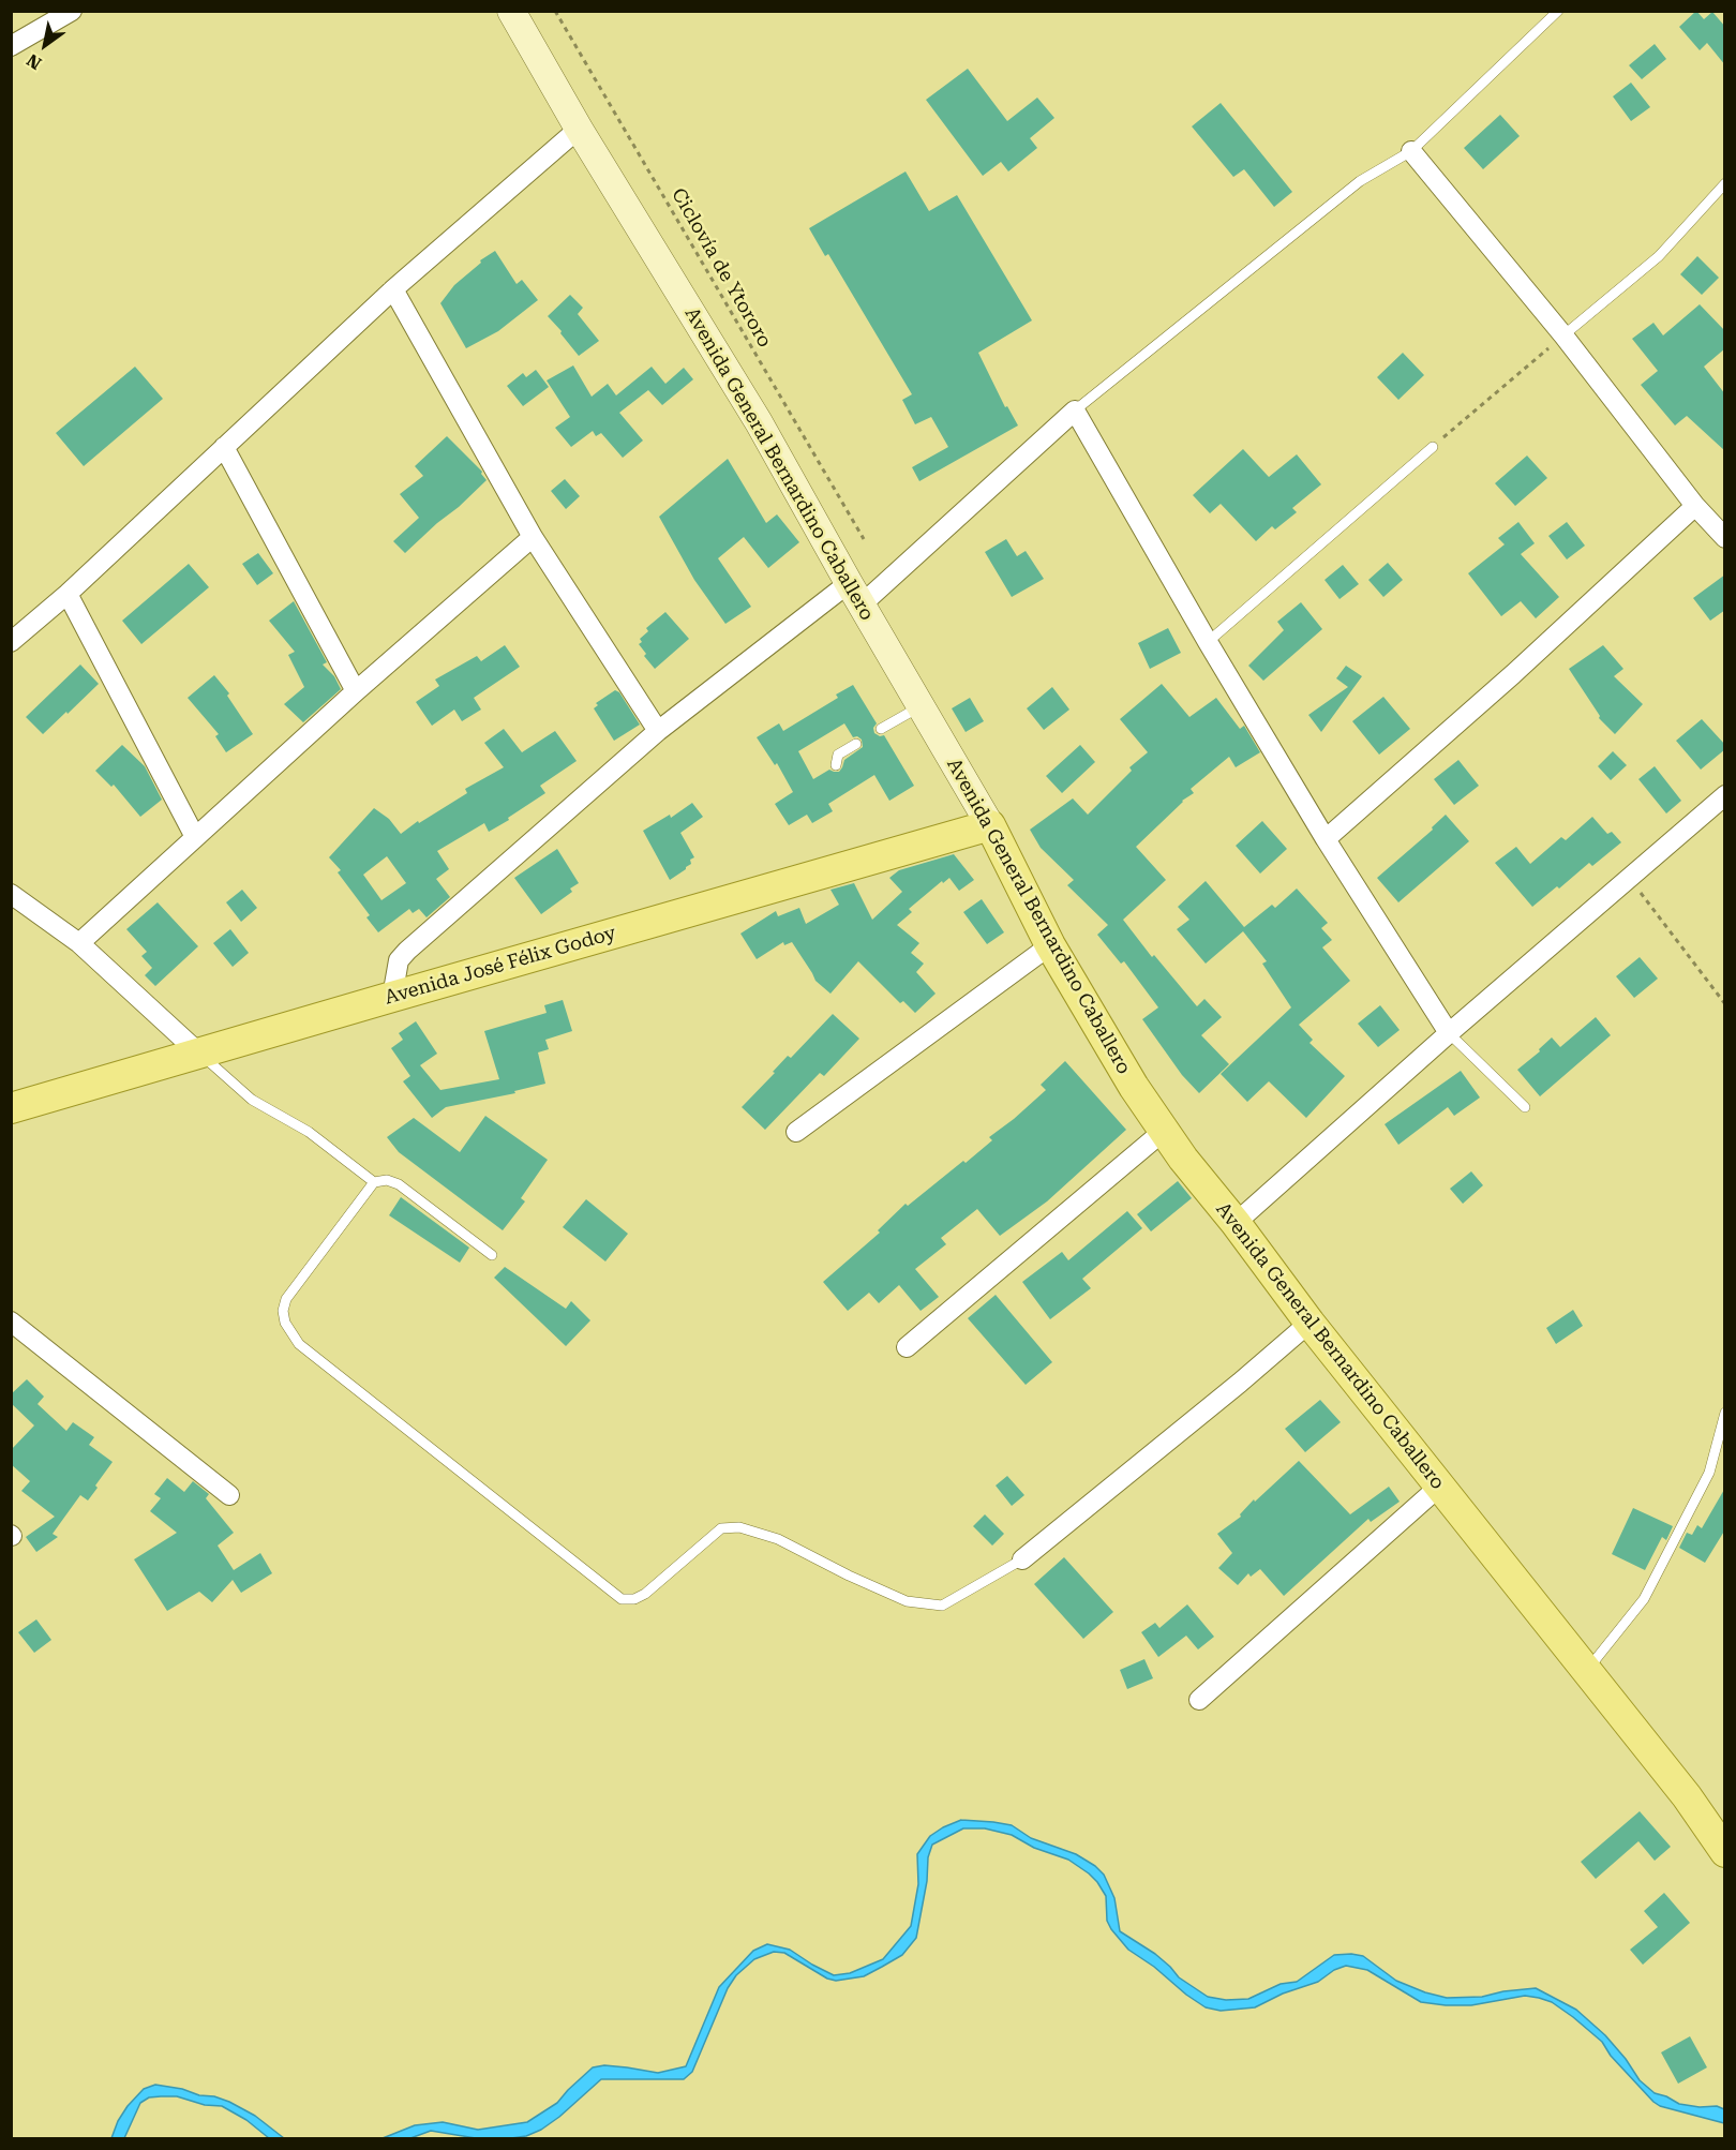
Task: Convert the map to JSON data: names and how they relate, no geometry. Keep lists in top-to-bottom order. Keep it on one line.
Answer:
{"streets":{"main road":["Avenida General Bernardino Caballero","Avenida José Félix Godoy"],"path":["Ciclovía de Ytororo"]},"crossings":[["Avenida General Bernardino Caballero","Avenida José Félix Godoy"]],"north":"bottom left"}
